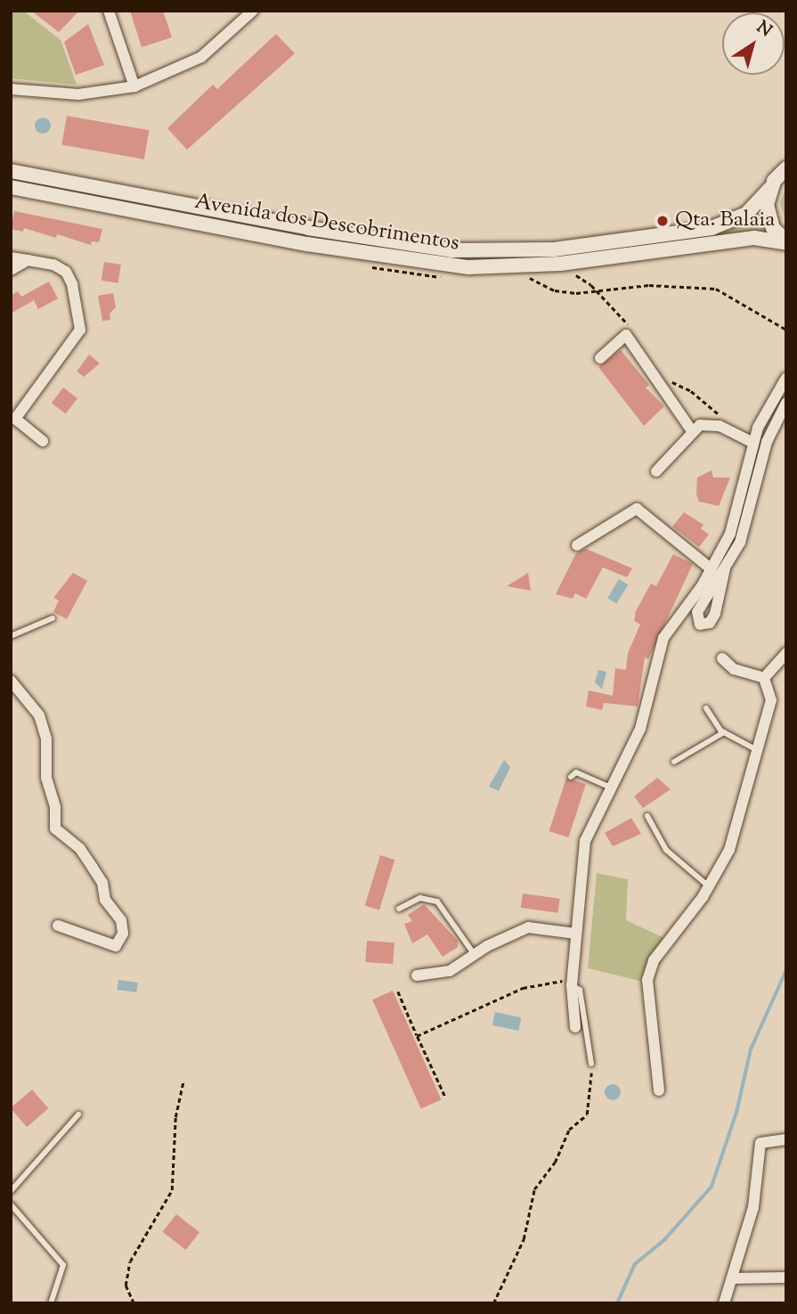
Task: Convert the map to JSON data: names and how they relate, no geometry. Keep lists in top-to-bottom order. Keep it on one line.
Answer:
{"streets":{"street":["Avenida dos Descobrimentos"]},"places":["Qta. Balaia"],"north":"top right"}
